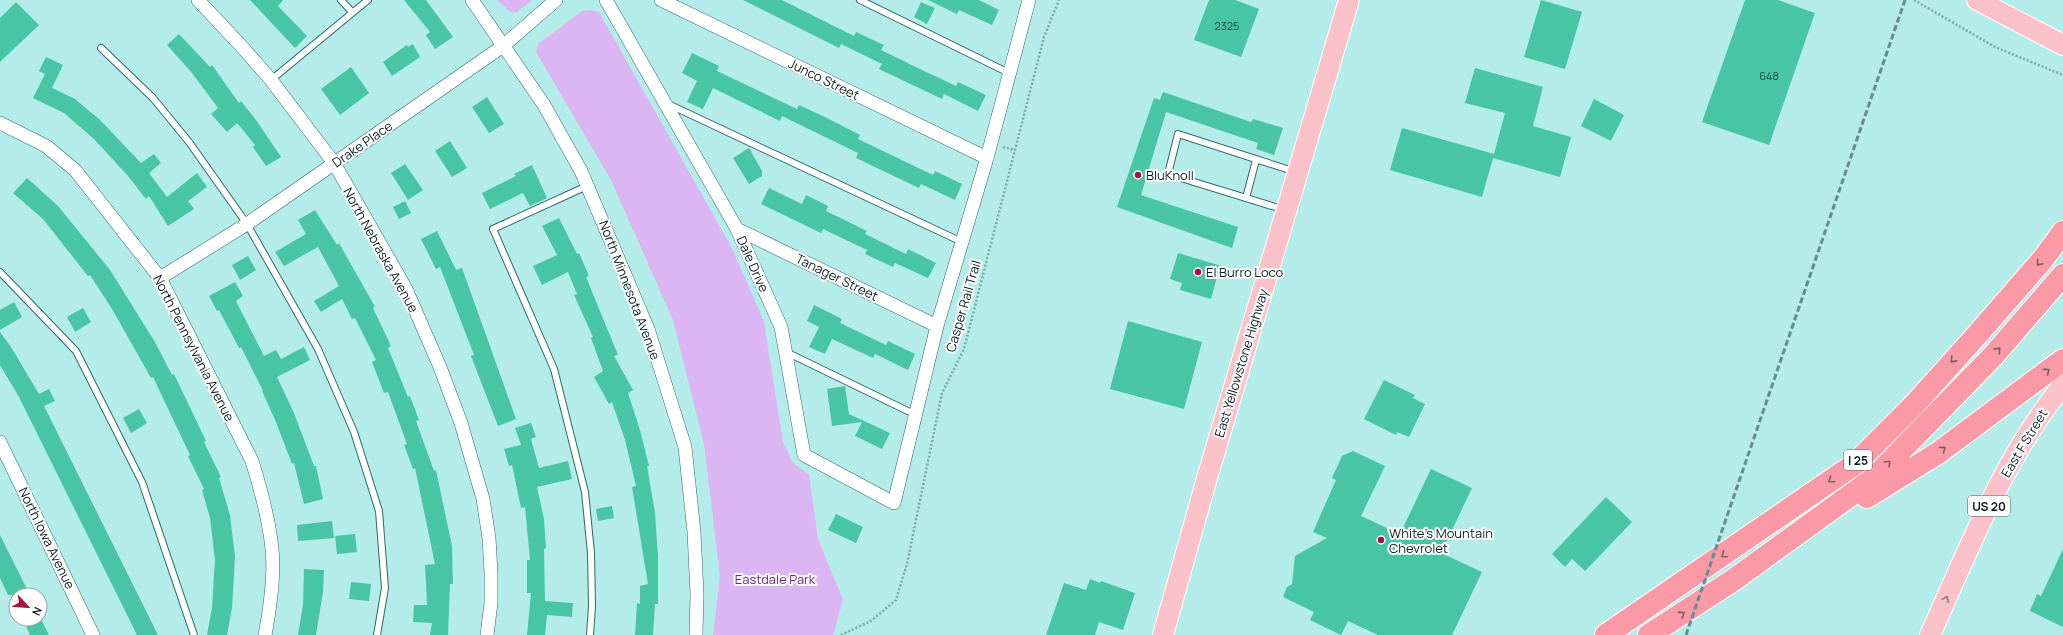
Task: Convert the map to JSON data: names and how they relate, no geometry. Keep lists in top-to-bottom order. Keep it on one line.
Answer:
{"streets":{"highway":["I 25"],"main road":["East Yellowstone Highway","East F Street","US 20"],"street":["Junco Street","Drake Place","North Nebraska Avenue","Dale Drive","Tanager Street","North Minnesota Avenue","North Pennsylvania Avenue","North Iowa Avenue"],"path":["Casper Rail Trail"]},"crossings":[["Drake Place","North Nebraska Avenue"],["Drake Place","North Minnesota Avenue"],["Drake Place","North Pennsylvania Avenue"],["Dale Drive","Tanager Street"]],"one_way":["East F Street"],"parks":["Eastdale Park"],"places":["BluKnoll","El Burro Loco","White's Mountain Chevrolet"],"house_numbers":["2325","648"],"north":"bottom right"}
